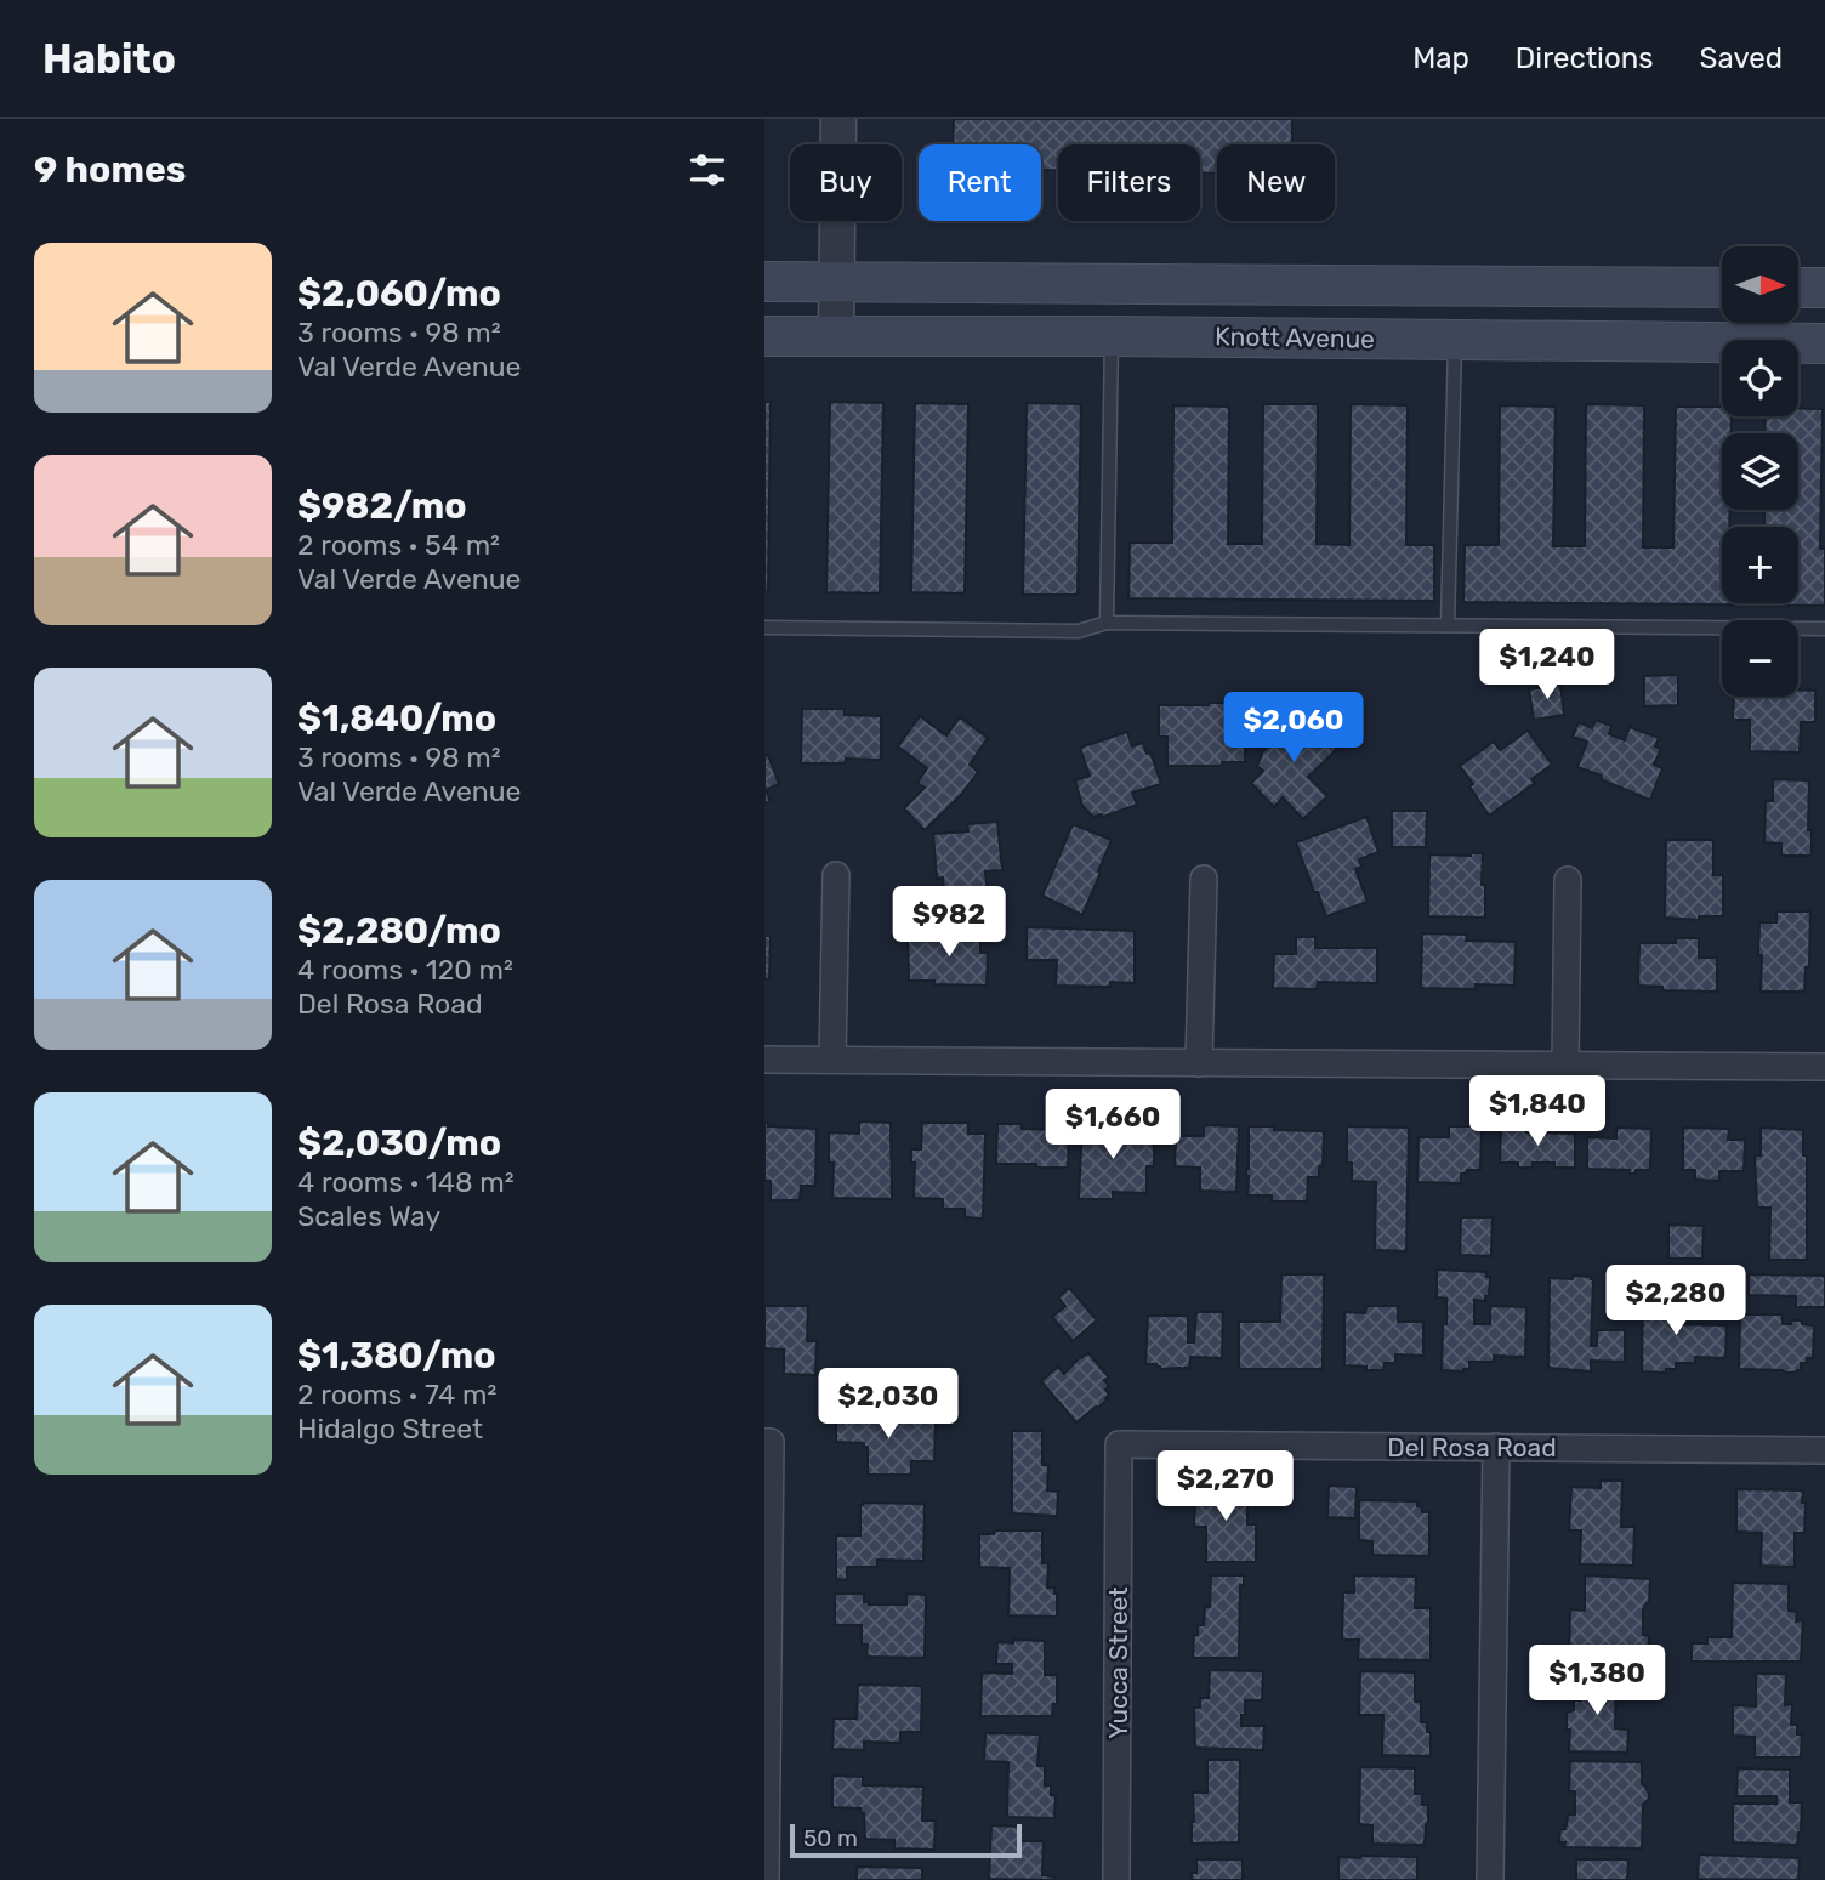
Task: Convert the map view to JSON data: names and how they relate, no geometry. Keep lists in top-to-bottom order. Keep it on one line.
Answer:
{"streets":{"main road":["Knott Avenue"],"street":["Del Rosa Road","Yucca Street"]},"crossings":[["Del Rosa Road","Yucca Street"]],"scale_bar":"50 m","north":"right","page":{"header":"Habito","nav":["Map","Directions","Saved"],"heading":"9 homes","chip":["Buy","Rent","Filters","New"],"list":[{"name":"$2,060/mo","note":"3 rooms · 98 m² · Val Verde Avenue"},{"name":"$982/mo","note":"2 rooms · 54 m² · Val Verde Avenue"},{"name":"$1,840/mo","note":"3 rooms · 98 m² · Val Verde Avenue"},{"name":"$2,280/mo","note":"4 rooms · 120 m² · Del Rosa Road"},{"name":"$2,030/mo","note":"4 rooms · 148 m² · Scales Way"},{"name":"$1,380/mo","note":"2 rooms · 74 m² · Hidalgo Street"}],"map_buttons":["+","−"],"price":["$1,240","$2,060","$982","$1,840","$1,660","$2,280","$2,030","$2,270","$1,380"],"scale":"50 m"}}
